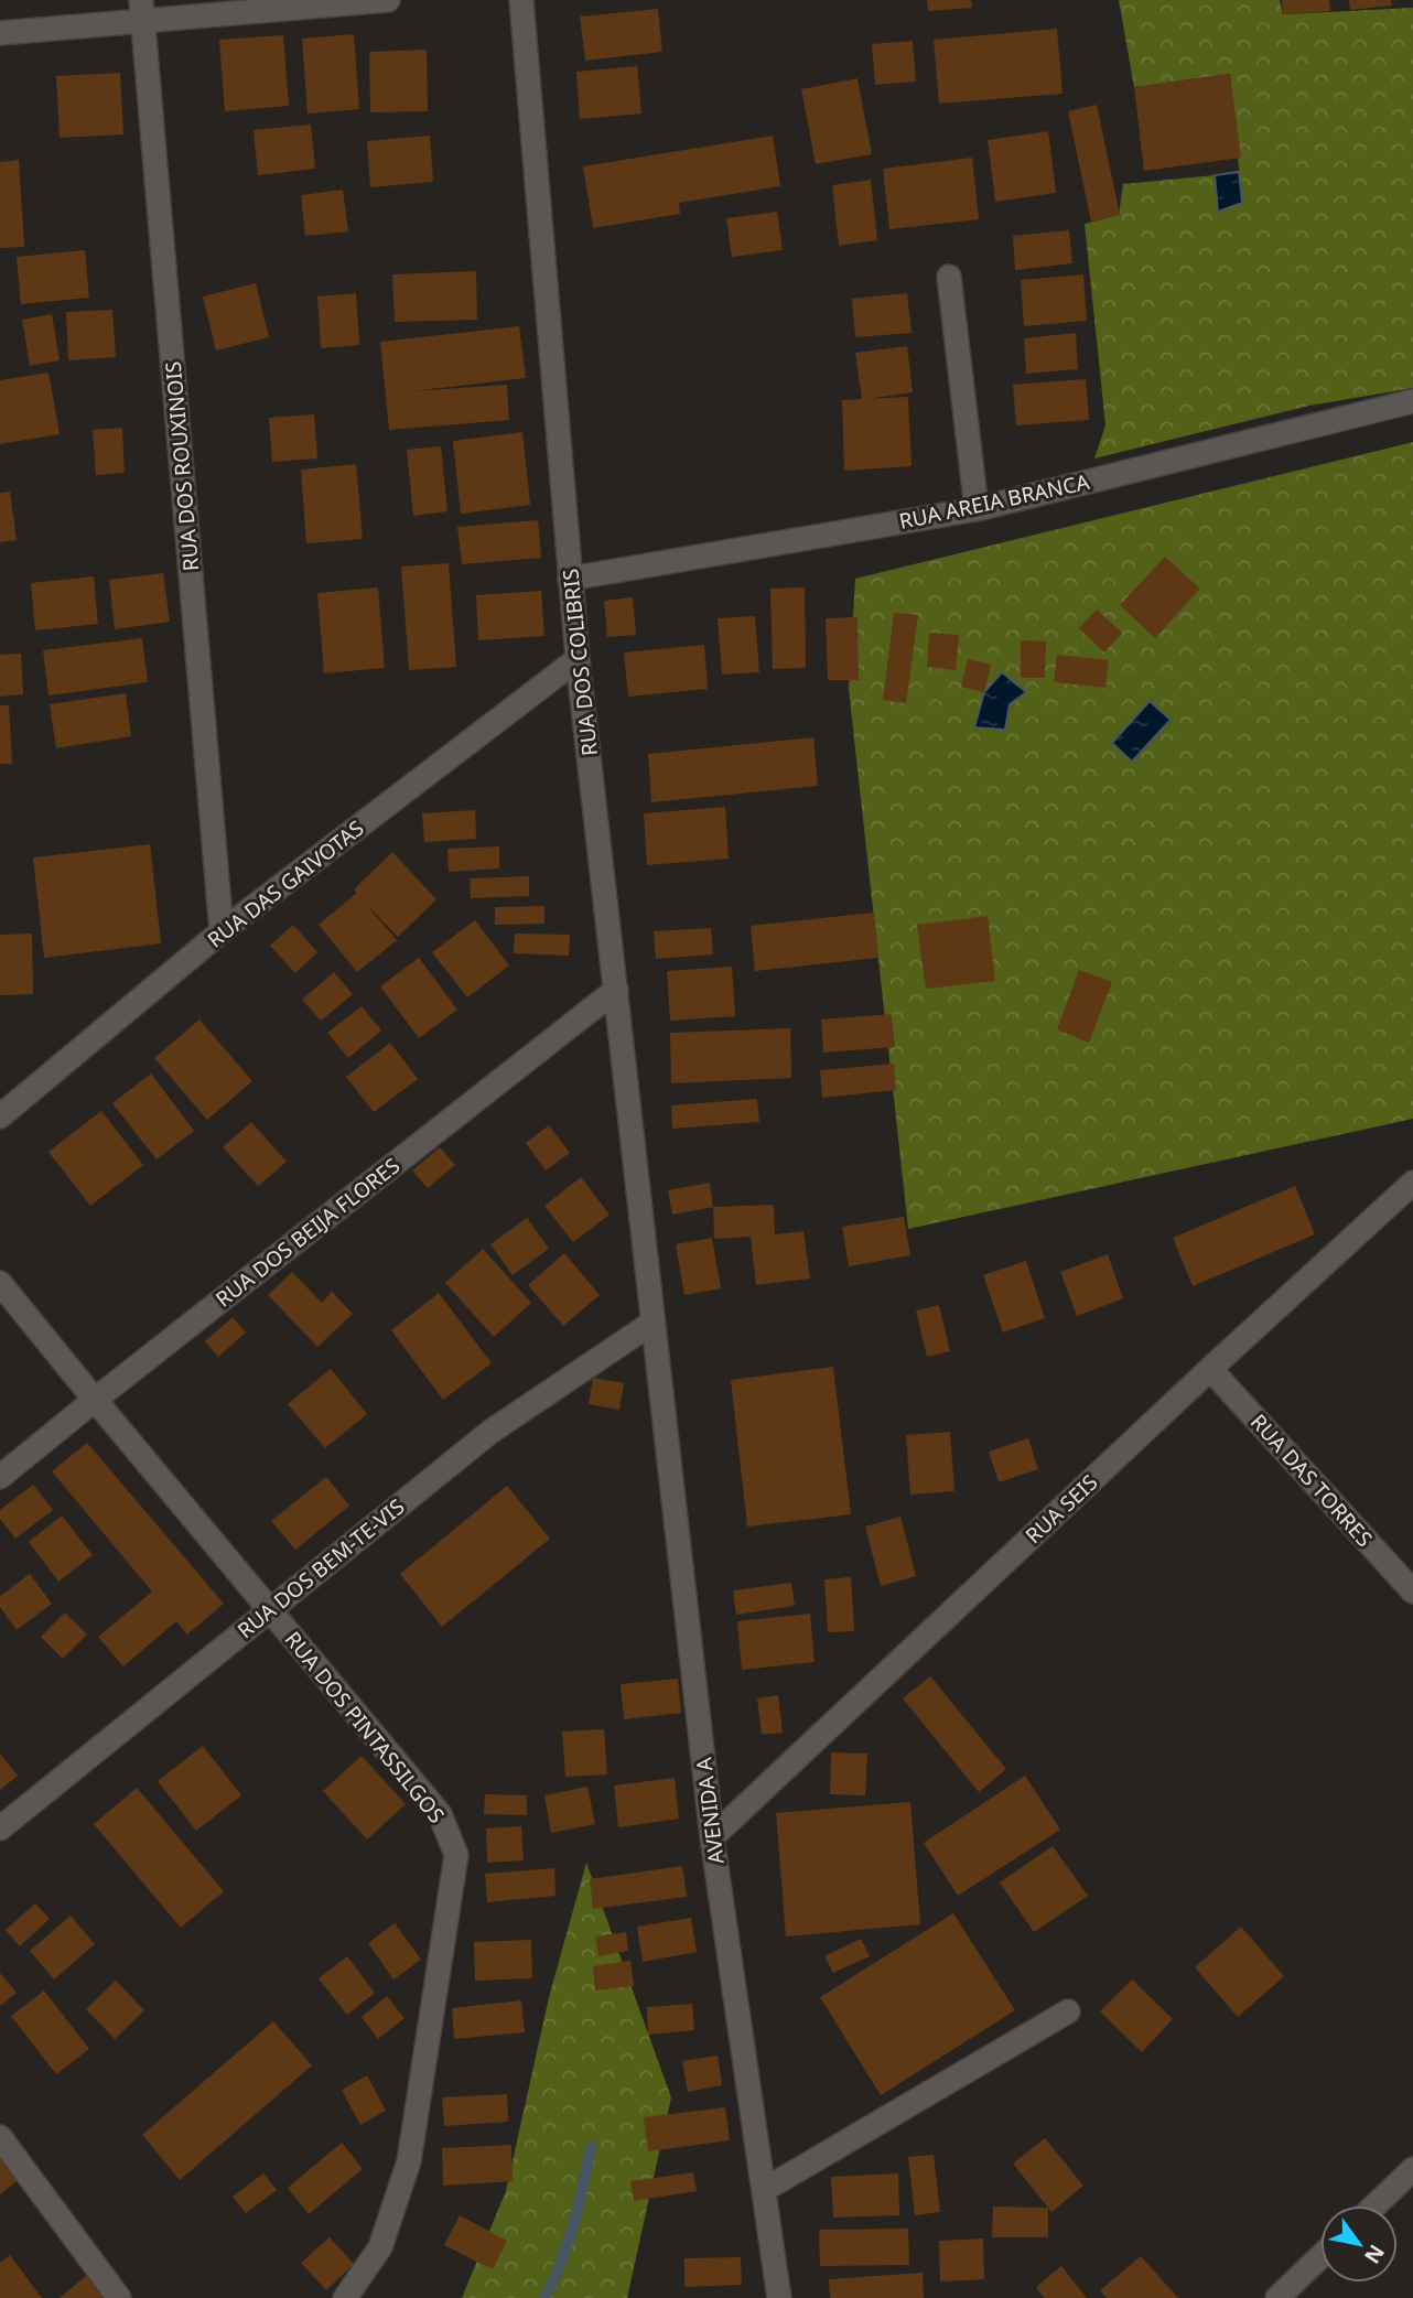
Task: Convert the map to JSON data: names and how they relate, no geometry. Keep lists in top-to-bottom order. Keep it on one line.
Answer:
{"streets":{"street":["RUA DOS ROUXINOIS","RUA AREIA BRANCA","RUA DOS COLIBRIS","RUA DAS GAIVOTAS","RUA DOS BEIJA FLORES","RUA DAS TORRES","RUA SEIS","RUA DOS BEM-TE-VIS","RUA DOS PINTASSILGOS","AVENIDA A"]},"crossings":[["RUA DOS ROUXINOIS","RUA DAS GAIVOTAS"],["RUA AREIA BRANCA","RUA DOS COLIBRIS"],["RUA DOS COLIBRIS","RUA DAS GAIVOTAS"],["RUA DOS COLIBRIS","RUA DOS BEIJA FLORES"],["RUA DOS COLIBRIS","RUA DOS BEM-TE-VIS"],["RUA DOS COLIBRIS","AVENIDA A"],["RUA DOS BEIJA FLORES","RUA DOS PINTASSILGOS"],["RUA DAS TORRES","RUA SEIS"],["RUA SEIS","AVENIDA A"],["RUA DOS BEM-TE-VIS","RUA DOS PINTASSILGOS"],["RUA DOS BEM-TE-VIS","AVENIDA A"]],"north":"bottom right"}
